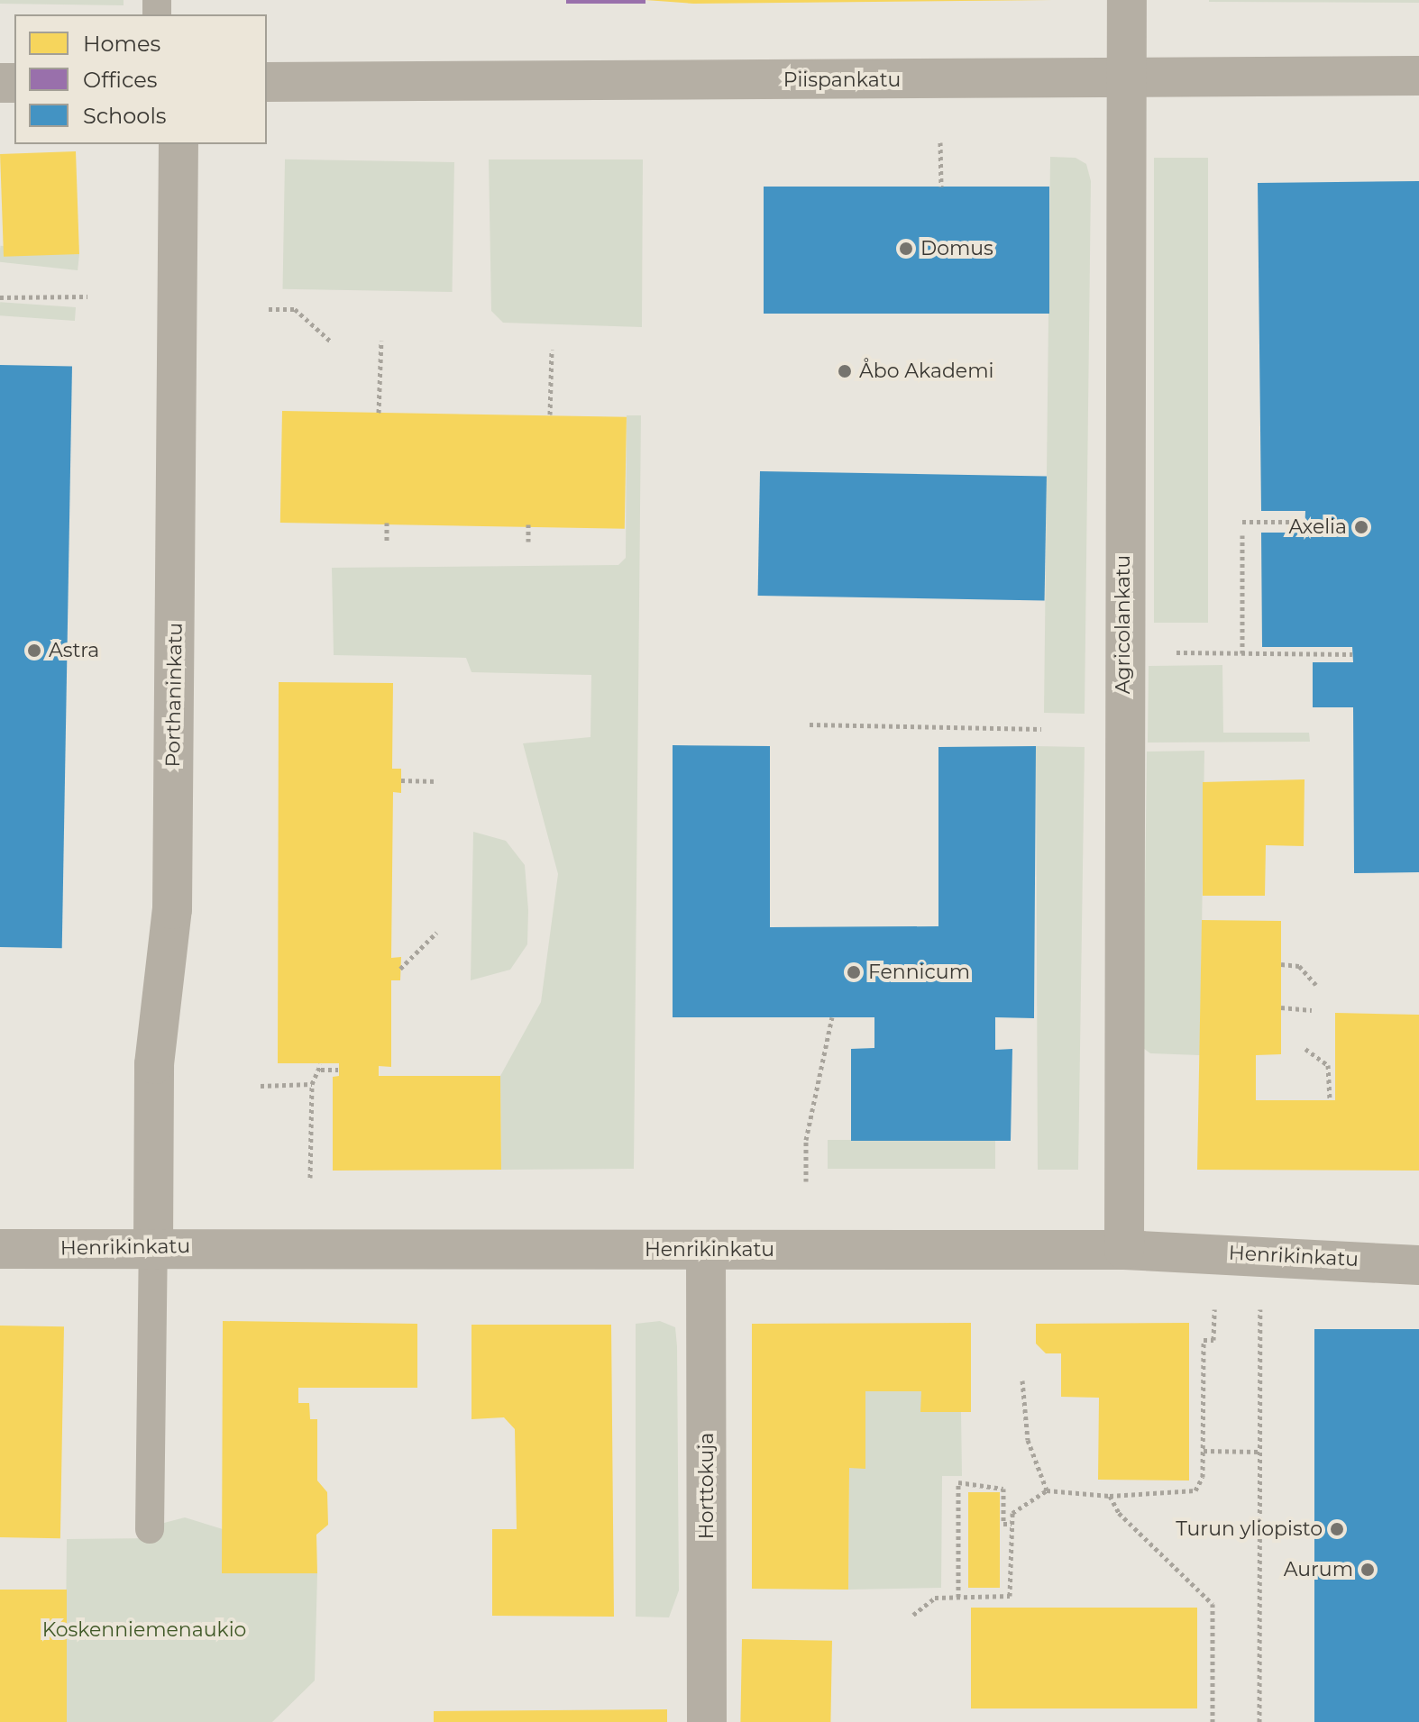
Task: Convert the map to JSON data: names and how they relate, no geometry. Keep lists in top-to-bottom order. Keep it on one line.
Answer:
{"streets":{"street":["Piispankatu","Agricolankatu","Porthaninkatu","Henrikinkatu","Horttokuja"]},"crossings":[["Piispankatu","Agricolankatu"],["Agricolankatu","Henrikinkatu"],["Porthaninkatu","Henrikinkatu"],["Henrikinkatu","Horttokuja"]],"parks":["Koskenniemenaukio"],"places":["Domus","Åbo Akademi","Axelia","Astra","Fennicum","Turun yliopisto","Aurum"],"legend":["Homes","Offices","Schools"]}
